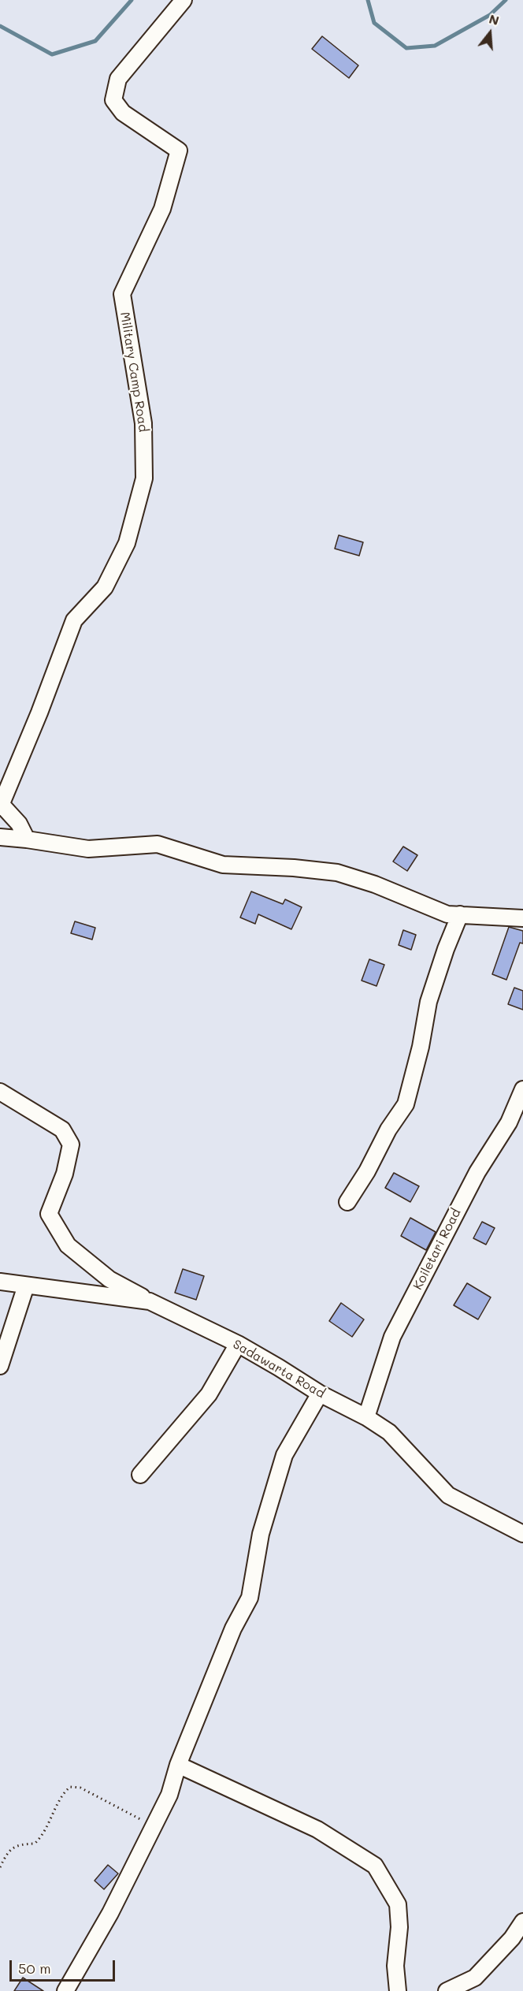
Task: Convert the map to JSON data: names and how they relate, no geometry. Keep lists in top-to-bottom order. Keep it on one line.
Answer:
{"streets":{"street":["Military Camp Road","Koiletari Road","Sadawarta Road"]},"crossings":[["Koiletari Road","Sadawarta Road"]],"scale_bar":"50 m","north":"top"}
